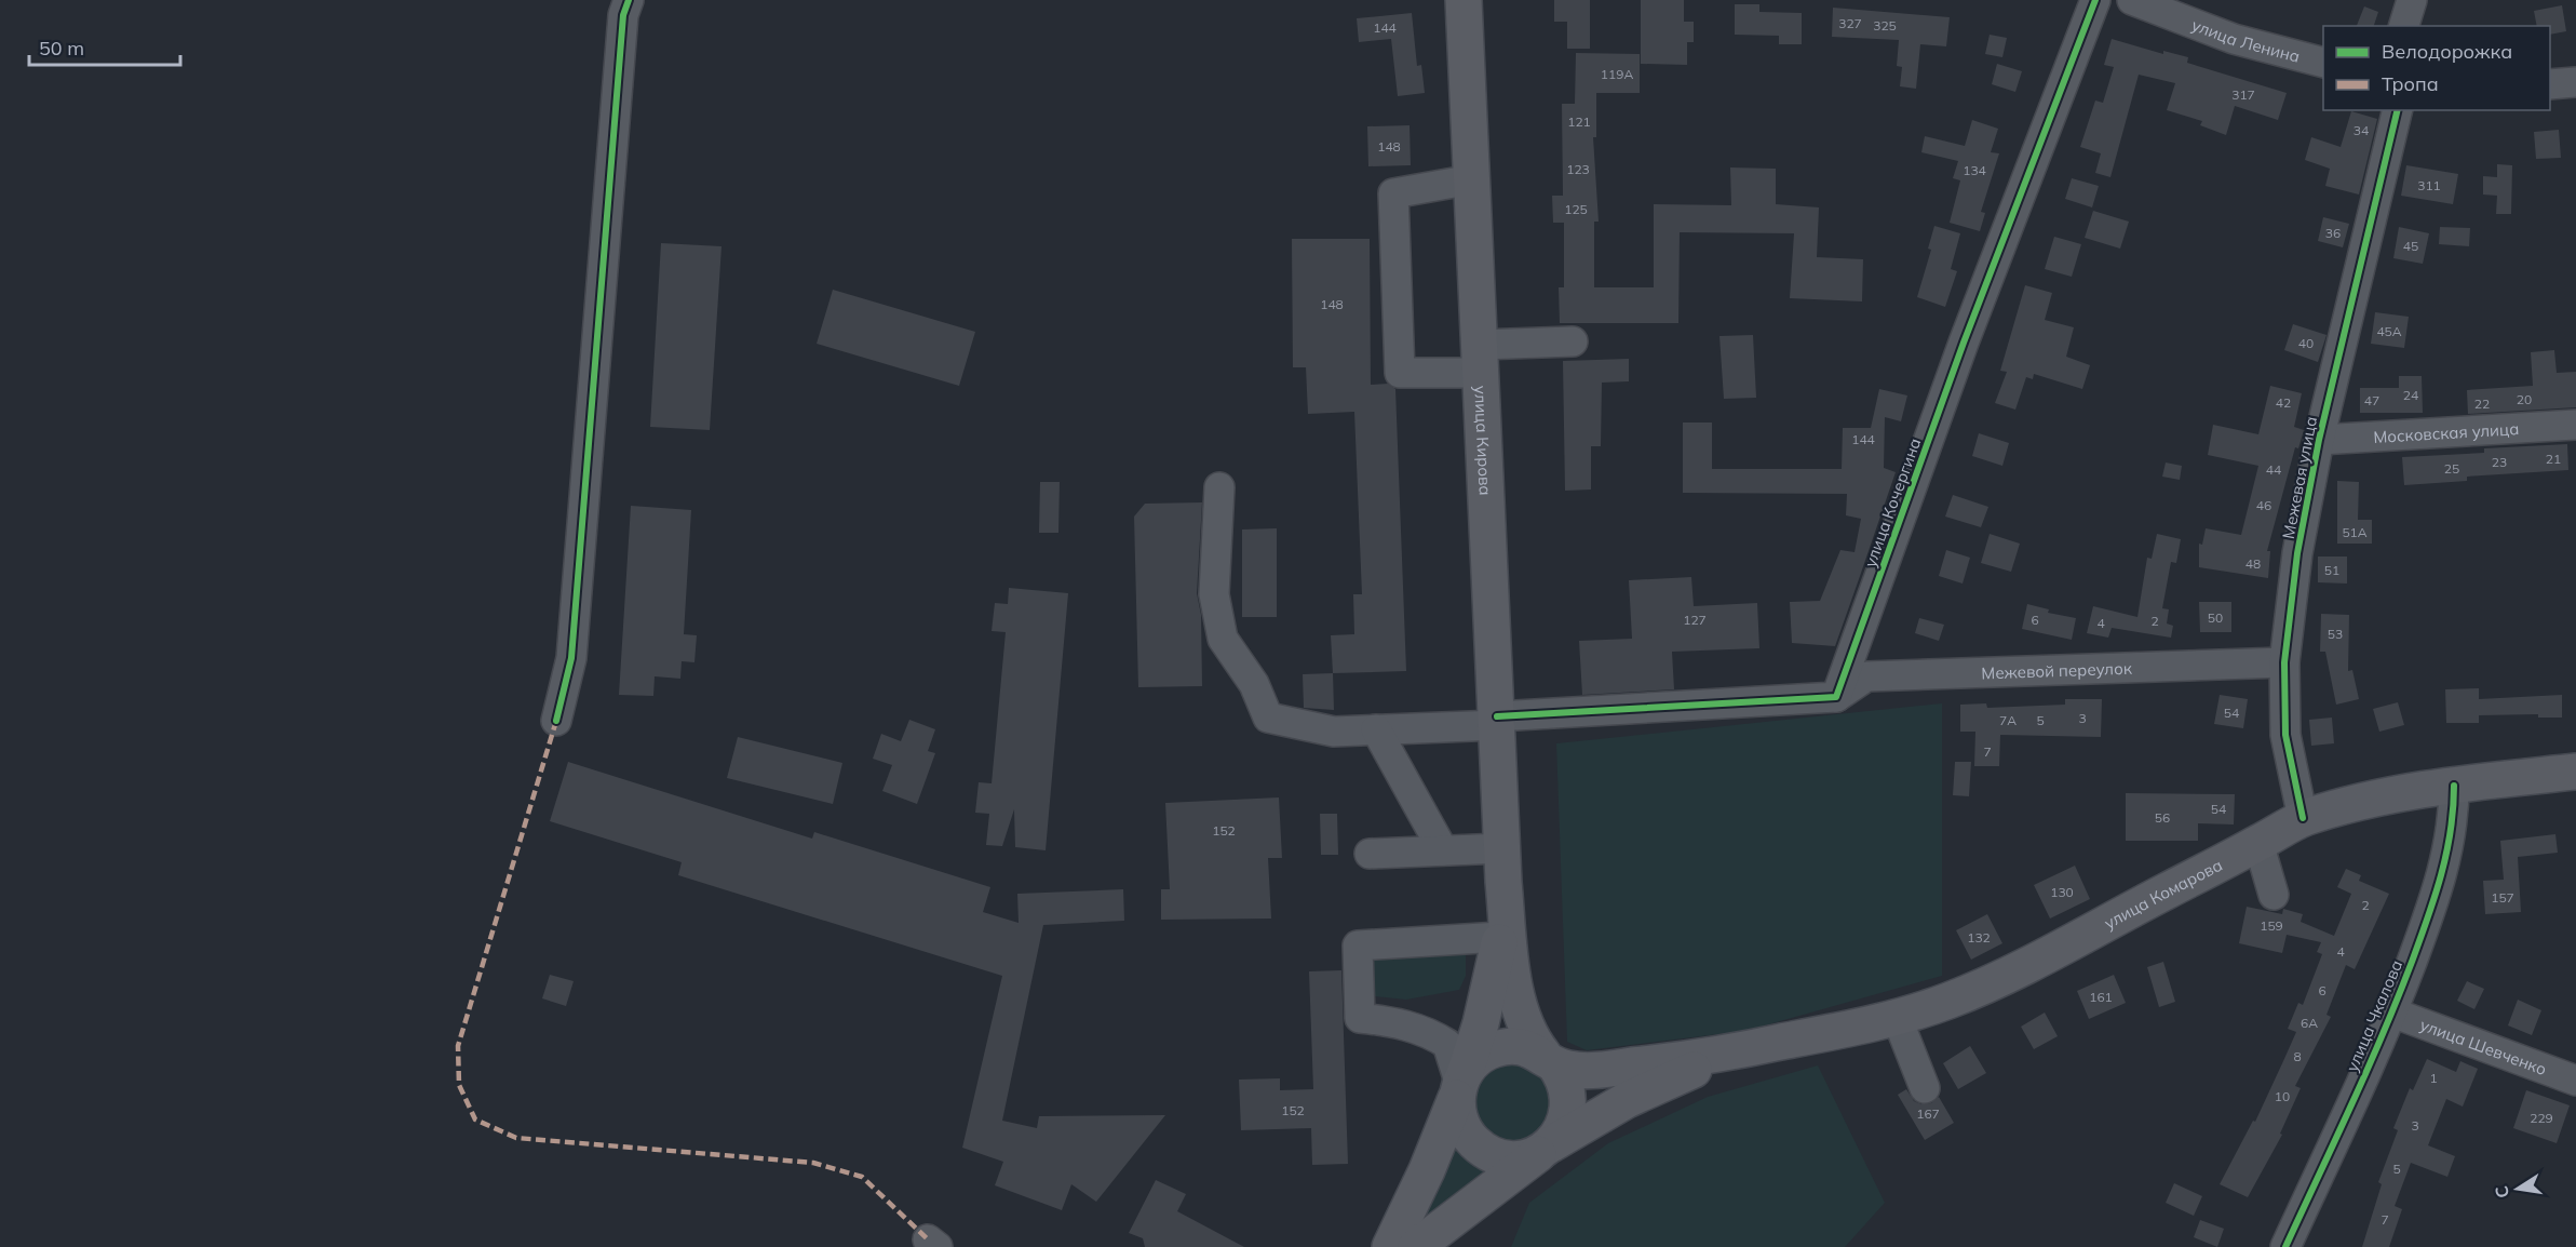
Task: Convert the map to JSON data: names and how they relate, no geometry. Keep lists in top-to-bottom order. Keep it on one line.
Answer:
{"streets":{"main road":["улица Кирова","улица Комарова"],"street":["улица Ленина","Московская улица","Межевая улица","улица Кочергина","Межевой переулок","улица Чкалова","улица Шевченко"]},"crossings":[["Московская улица","Межевая улица"],["Межевая улица","Межевой переулок"],["Межевая улица","улица Комарова"],["улица Кочергина","Межевой переулок"],["улица Комарова","улица Чкалова"],["улица Чкалова","улица Шевченко"]],"house_numbers":["327","325","144","119А","317","121","34","148","123","134","311","125","36","45","148","45А","40","24","20","47","42","22","144","21","23","25","44","46","51А","48","51","50","127","6","2","4","53","54","3","7А","5","7","54","56","152","130","157","2","159","132","4","6","161","6А","8","1","10","152","167","229","3","5","7"],"legend":["Велодорожка","Тропа"],"scale_bar":"50 m","north":"left"}
